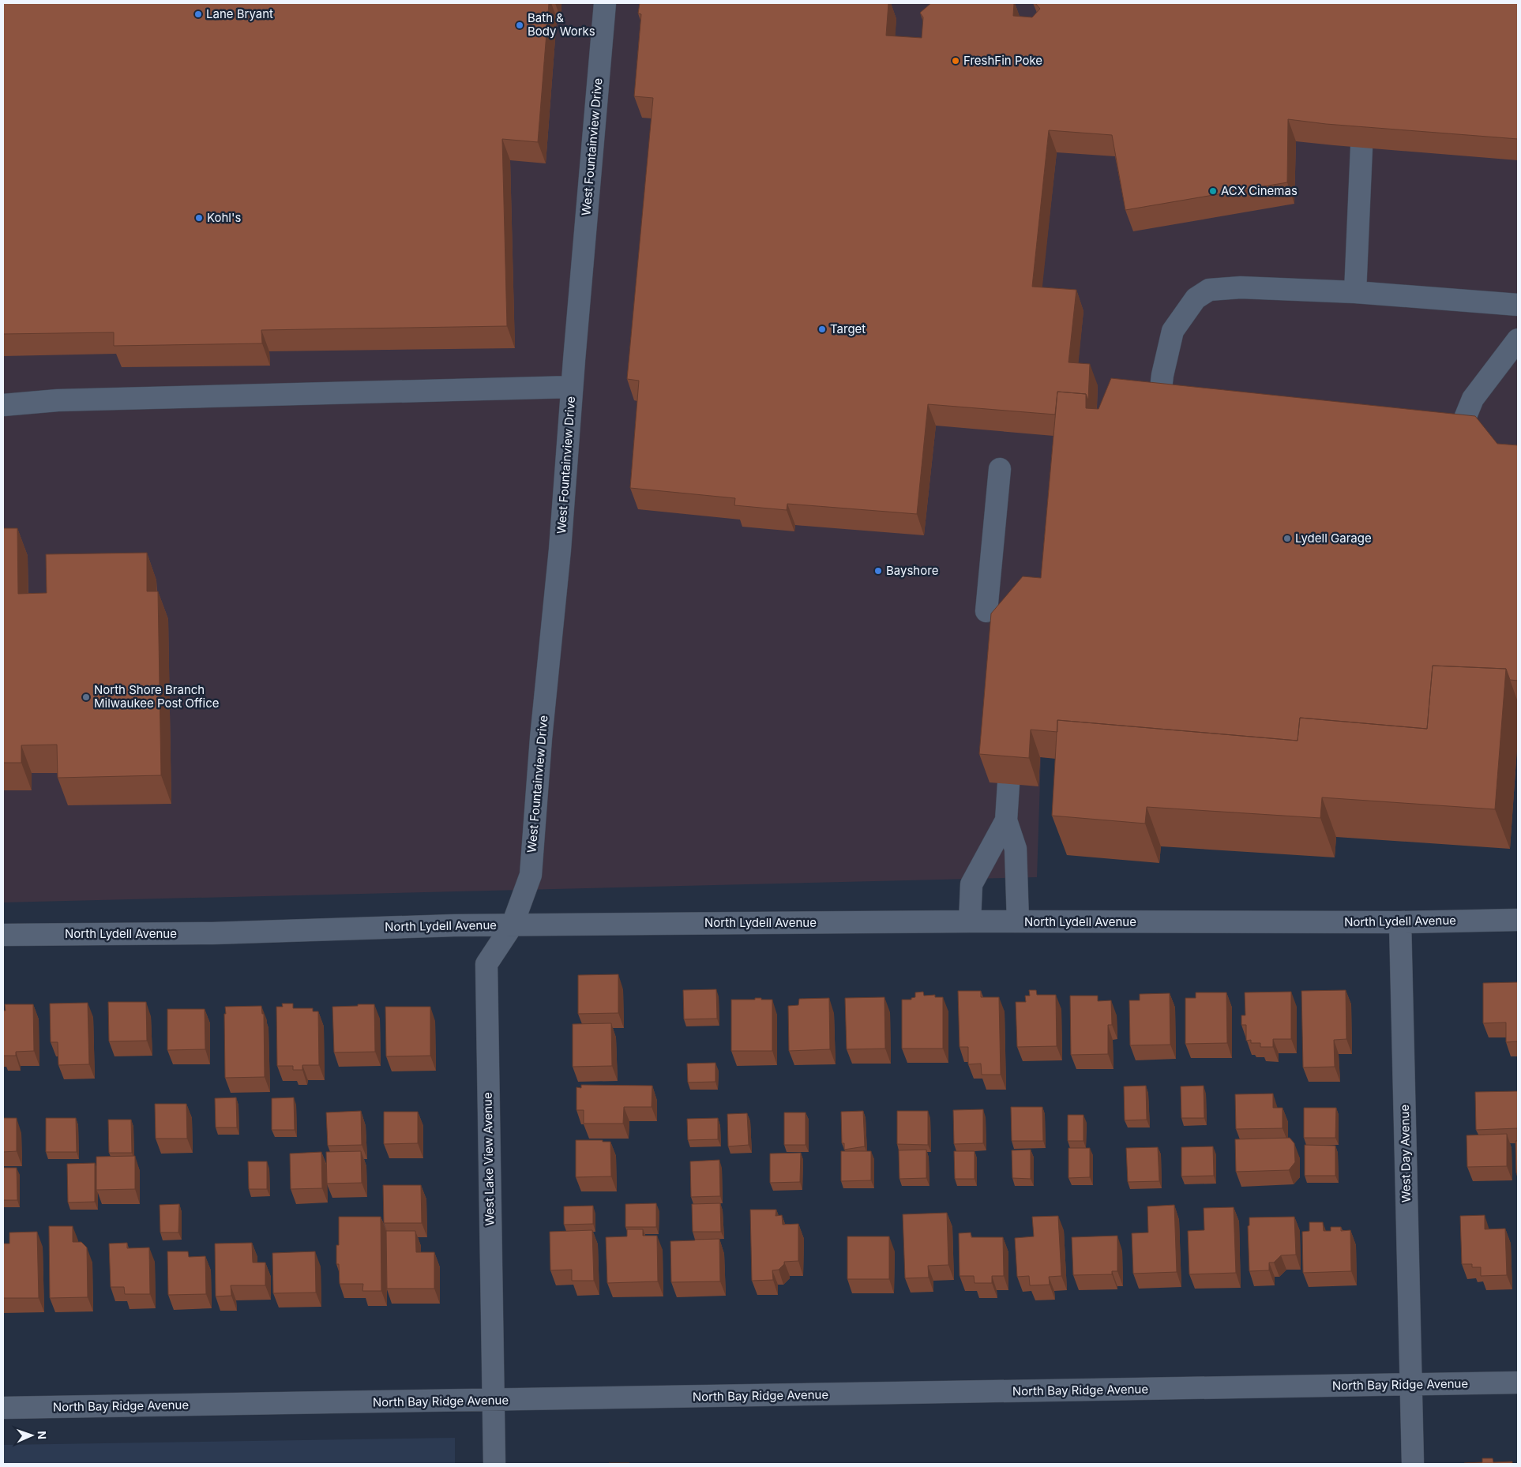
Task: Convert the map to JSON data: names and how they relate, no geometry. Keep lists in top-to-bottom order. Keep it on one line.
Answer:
{"streets":{"street":["West Fountainview Drive","North Lydell Avenue","West Day Avenue","West Lake View Avenue","North Bay Ridge Avenue"]},"crossings":[["West Fountainview Drive","North Lydell Avenue"],["West Fountainview Drive","West Lake View Avenue"],["North Lydell Avenue","West Day Avenue"],["North Lydell Avenue","West Lake View Avenue"],["West Day Avenue","North Bay Ridge Avenue"],["West Lake View Avenue","North Bay Ridge Avenue"]],"places":["Lane Bryant","Bath & Body Works","FreshFin Poke","ACX Cinemas","Kohl's","Target","Lydell Garage","Bayshore","North Shore Branch Milwaukee Post Office"],"north":"right"}
